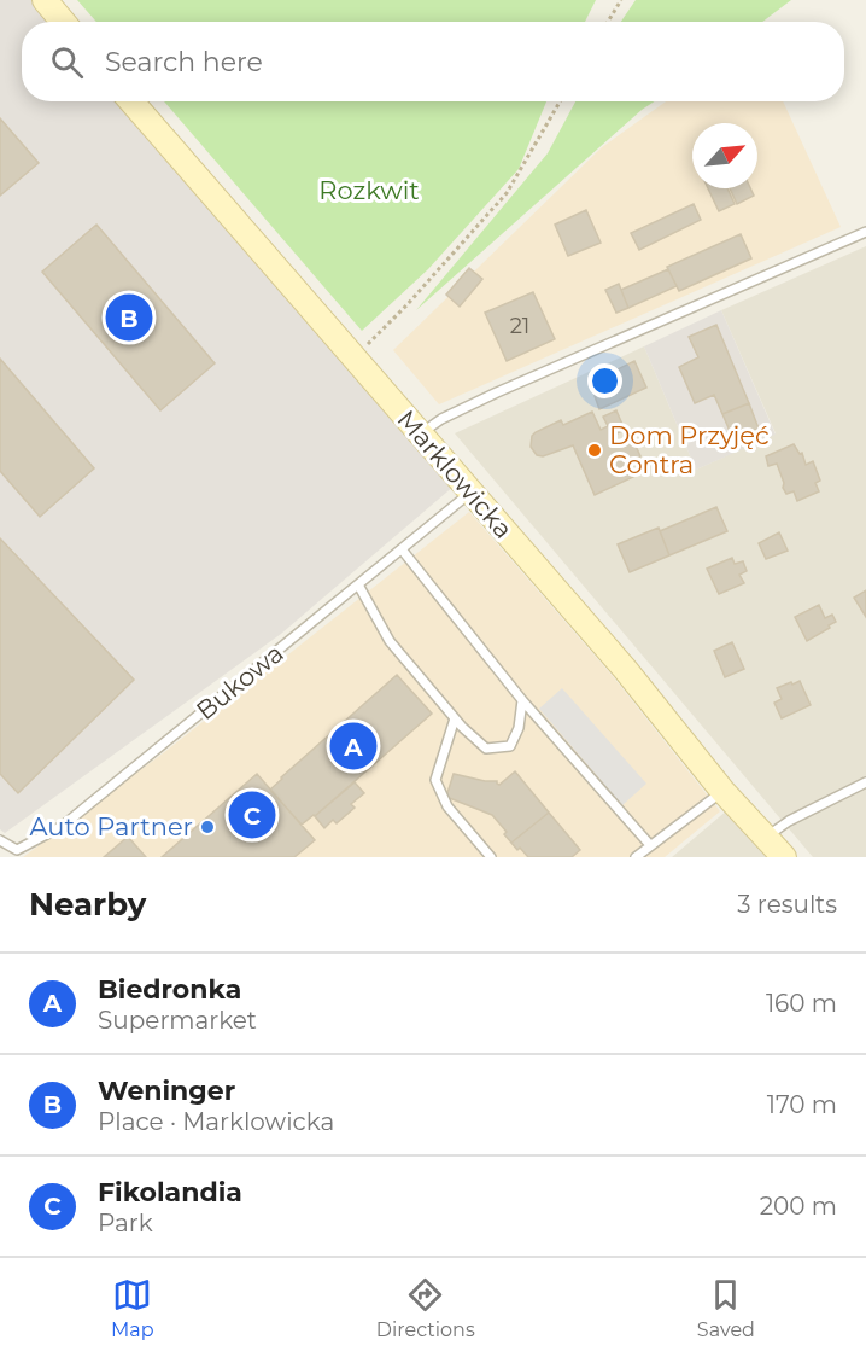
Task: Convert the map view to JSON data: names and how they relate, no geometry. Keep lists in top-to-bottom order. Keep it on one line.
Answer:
{"streets":{"main road":["Marklowicka"],"lane":["Bukowa"]},"crossings":[["Marklowicka","Bukowa"]],"parks":["Rozkwit"],"places":["Dom Przyjęć Contra","Auto Partner"],"house_numbers":["21"],"north":"top right","page":{"search":"Search here","pins":["B","A","C"],"heading":["Nearby","3 results"],"list":[{"mark":"A","name":"Biedronka","note":"Supermarket","value":"160 m"},{"mark":"B","name":"Weninger","note":"Place · Marklowicka","value":"170 m"},{"mark":"C","name":"Fikolandia","note":"Park","value":"200 m"}],"nav":["Map","Directions","Saved"]}}
